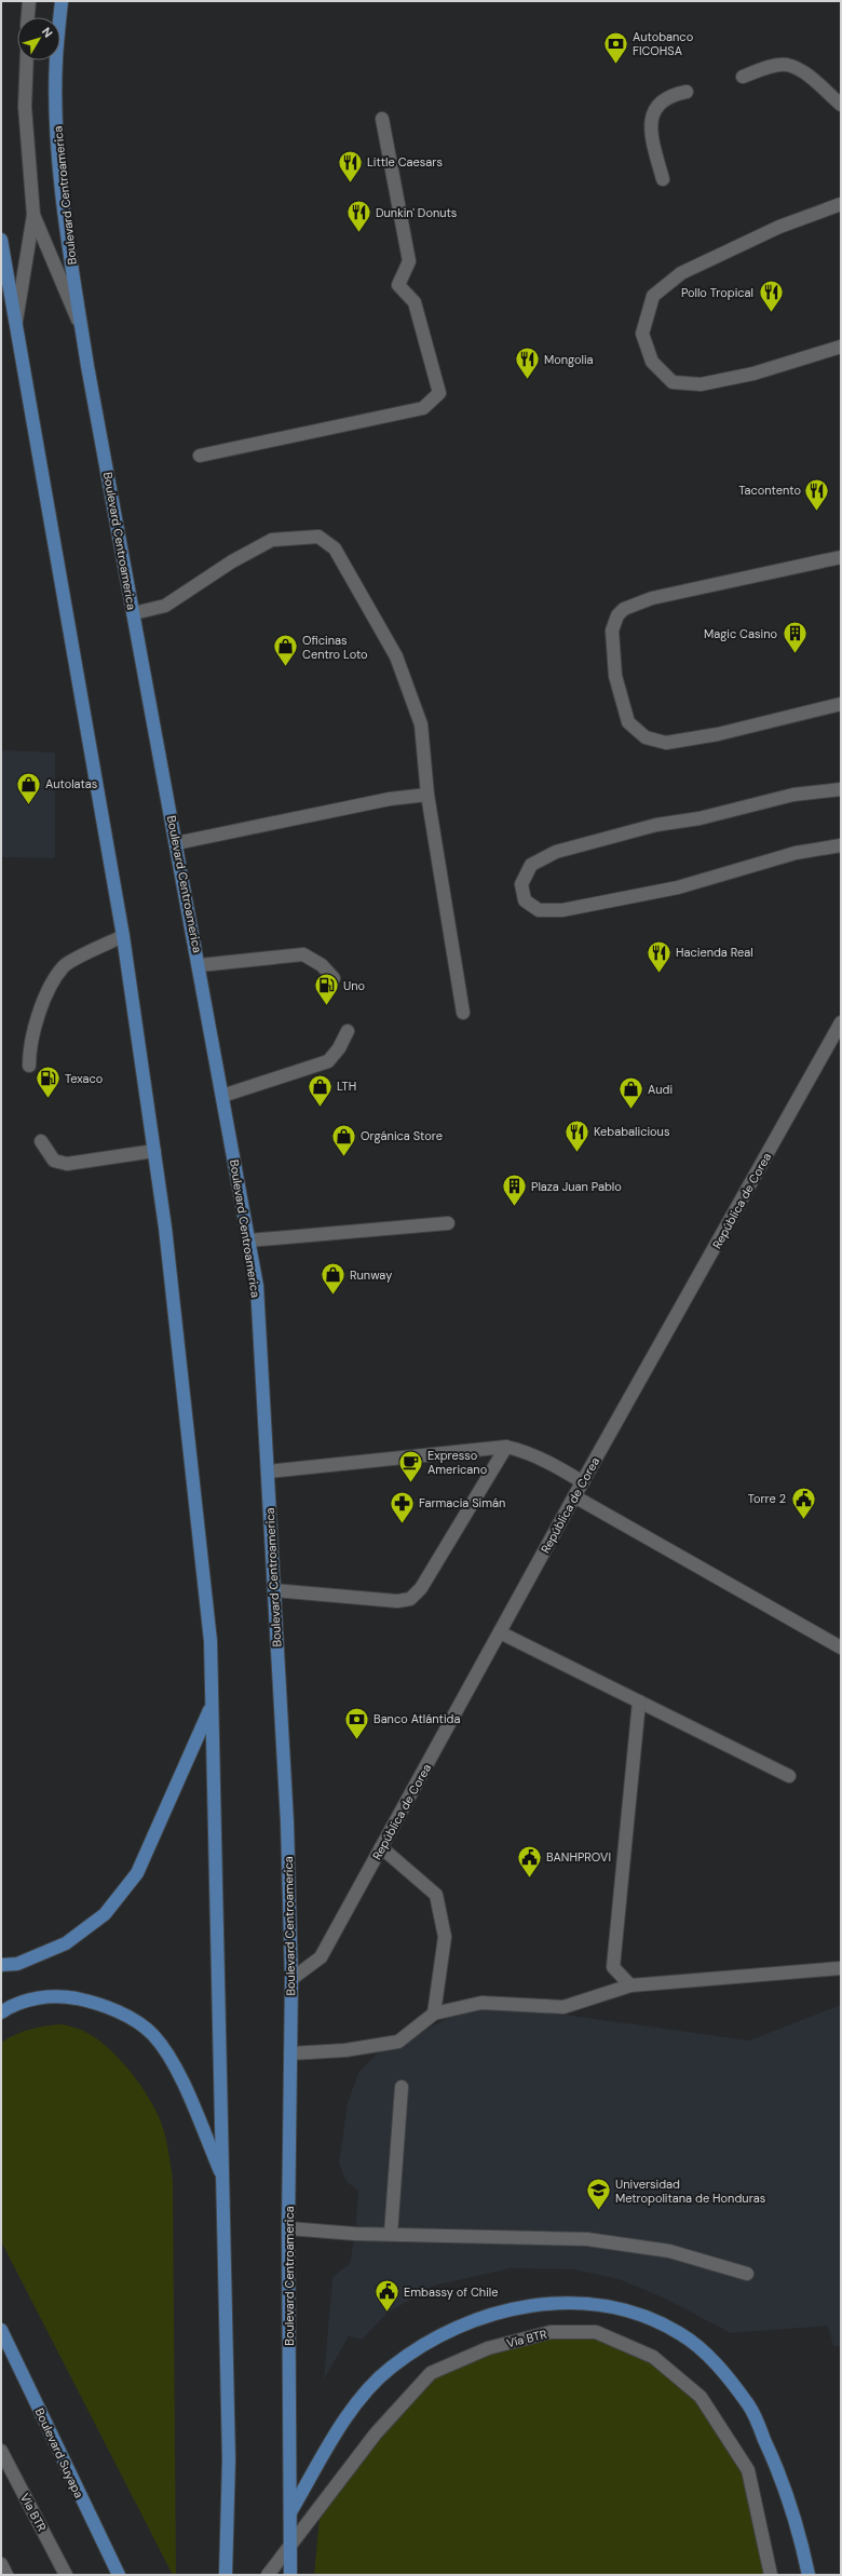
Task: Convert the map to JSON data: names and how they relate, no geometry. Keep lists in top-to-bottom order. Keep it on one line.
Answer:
{"streets":{"main road":["Boulevard Centroamerica","Boulevard Suyapa"],"street":["República de Corea","Vía BTR"]},"crossings":[["Boulevard Centroamerica","República de Corea"],["Boulevard Centroamerica","Vía BTR"]],"places":{"bank":["Autobanco FICOHSA","Banco Atlántida"],"restaurant":["Little Caesars","Dunkin' Donuts","Pollo Tropical","Mongolia","Tacontento","Hacienda Real","Kebabalicious"],"building":["Magic Casino","Plaza Juan Pablo"],"shop":["Oficinas Centro Loto","Autolatas","LTH","Audi","Orgánica Store","Runway"],"fuel station":["Uno","Texaco"],"cafe":["Expresso Americano"],"public building":["Torre 2","BANHPROVI","Embassy of Chile"],"pharmacy":["Farmacia Simán"],"school or university":["Universidad Metropolitana de Honduras"]},"north":"top right"}
